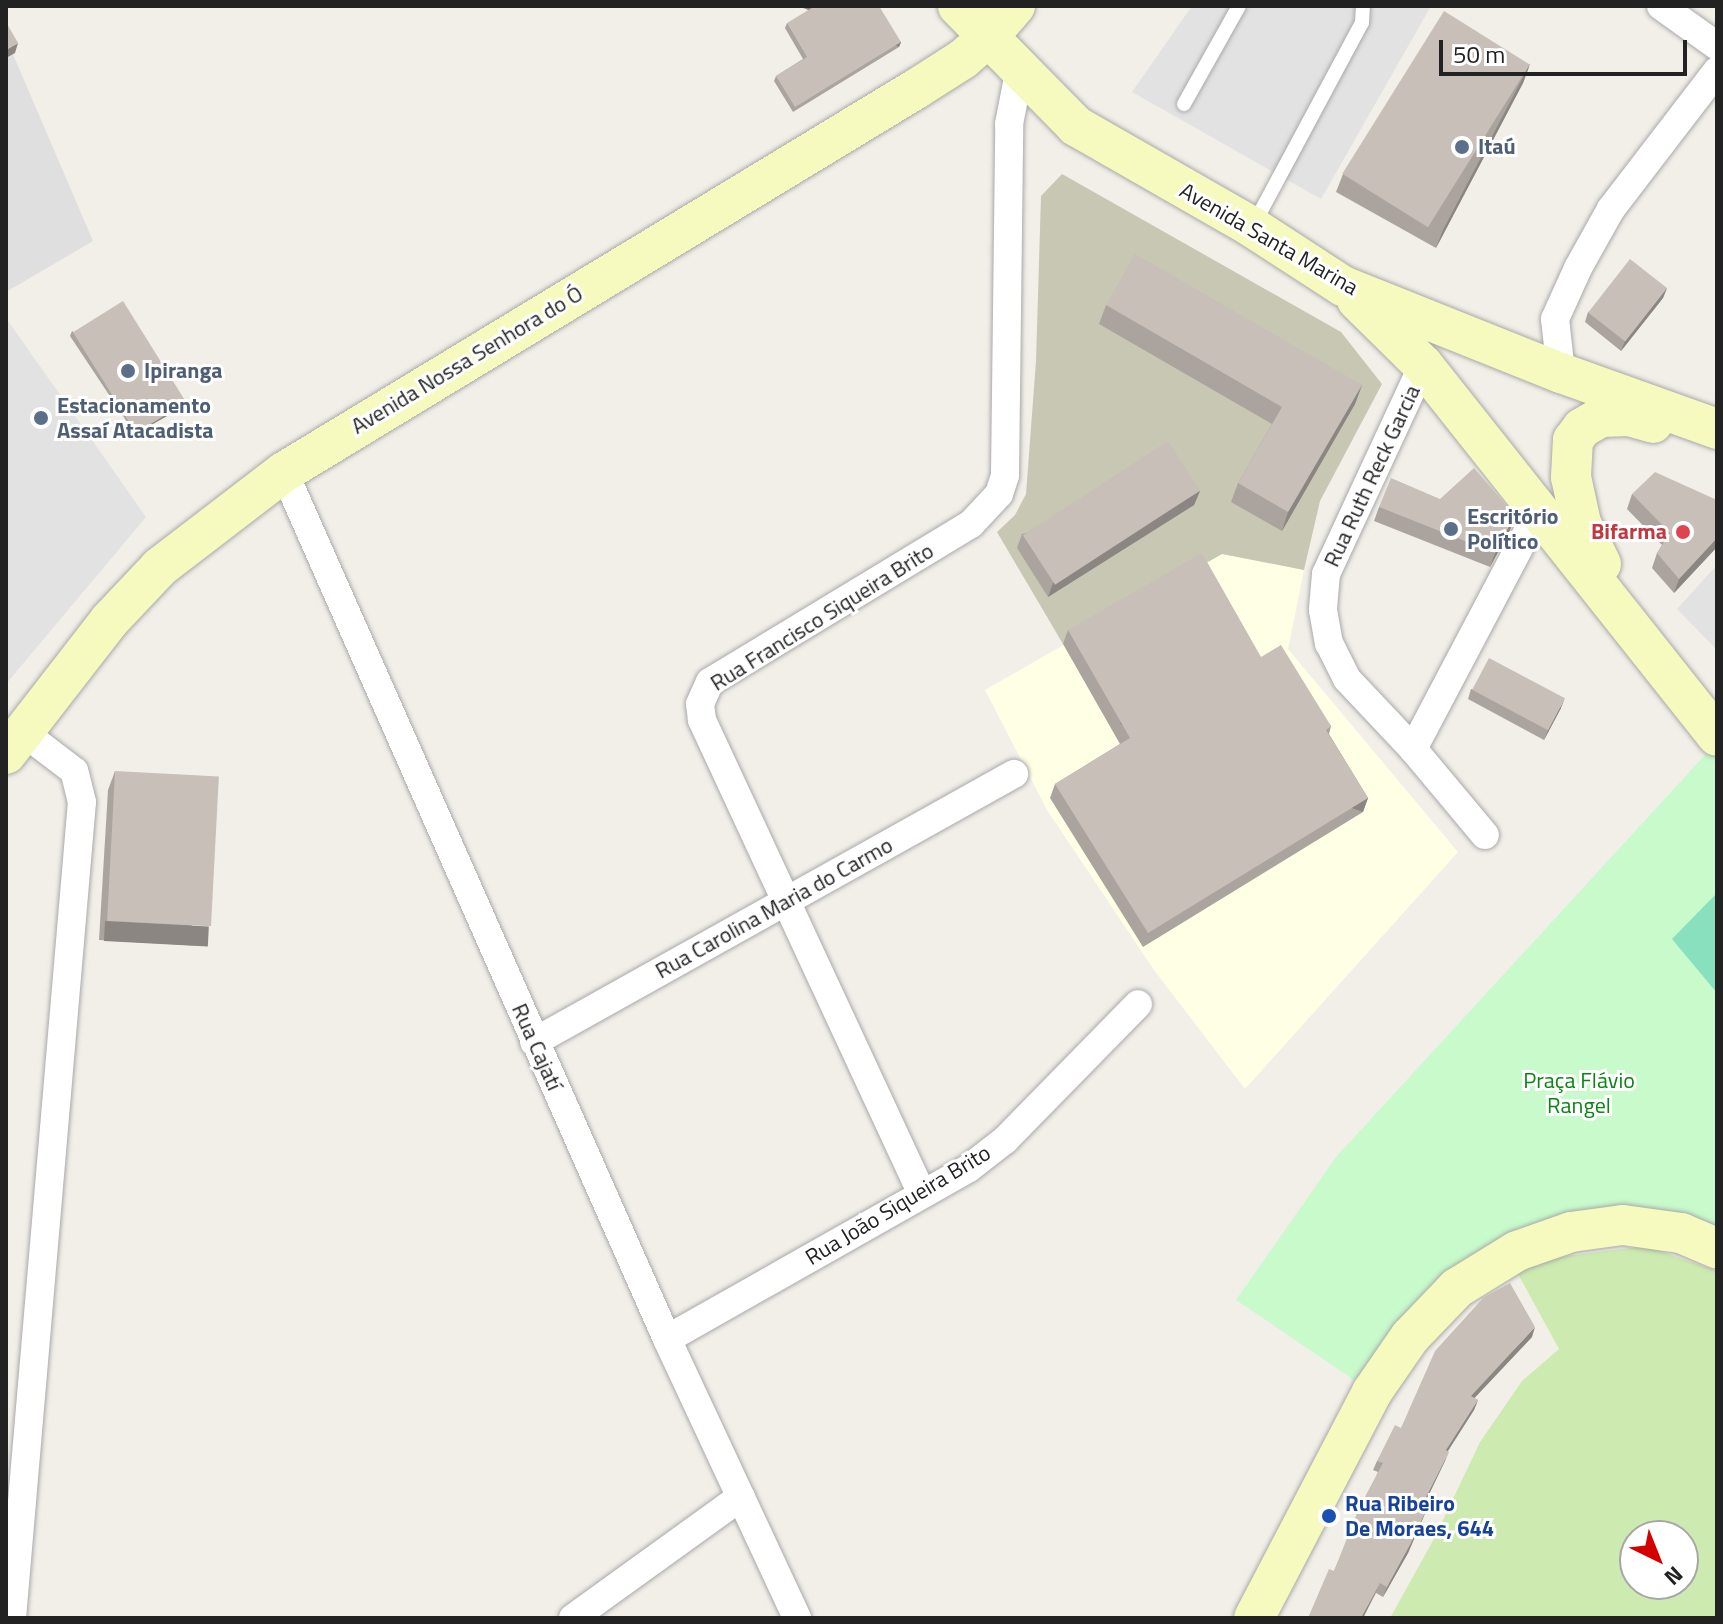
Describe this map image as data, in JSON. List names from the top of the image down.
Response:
{
  "streets": {
    "main road": ["Avenida Santa Marina", "Avenida Nossa Senhora do Ó"],
    "street": [
      "Rua Ruth Reck Garcia",
      "Rua Francisco Siqueira Brito",
      "Rua Carolina Maria do Carmo",
      "Rua Cajatí",
      "Rua João Siqueira Brito"
    ]
  },
  "crossings": [
    ["Avenida Santa Marina", "Avenida Nossa Senhora do Ó"],
    ["Avenida Santa Marina", "Rua Francisco Siqueira Brito"],
    ["Avenida Nossa Senhora do Ó", "Rua Cajatí"],
    ["Rua Francisco Siqueira Brito", "Rua Carolina Maria do Carmo"],
    ["Rua Francisco Siqueira Brito", "Rua João Siqueira Brito"],
    ["Rua Carolina Maria do Carmo", "Rua Cajatí"],
    ["Rua Cajatí", "Rua João Siqueira Brito"]
  ],
  "parks": ["Praça Flávio Rangel"],
  "places": [
    "Itaú",
    "Ipiranga",
    "Estacionamento Assaí Atacadista",
    "Escritório Político",
    "Bifarma",
    "Rua Ribeiro De Moraes, 644"
  ],
  "scale_bar": "50 m",
  "north": "bottom right"
}
